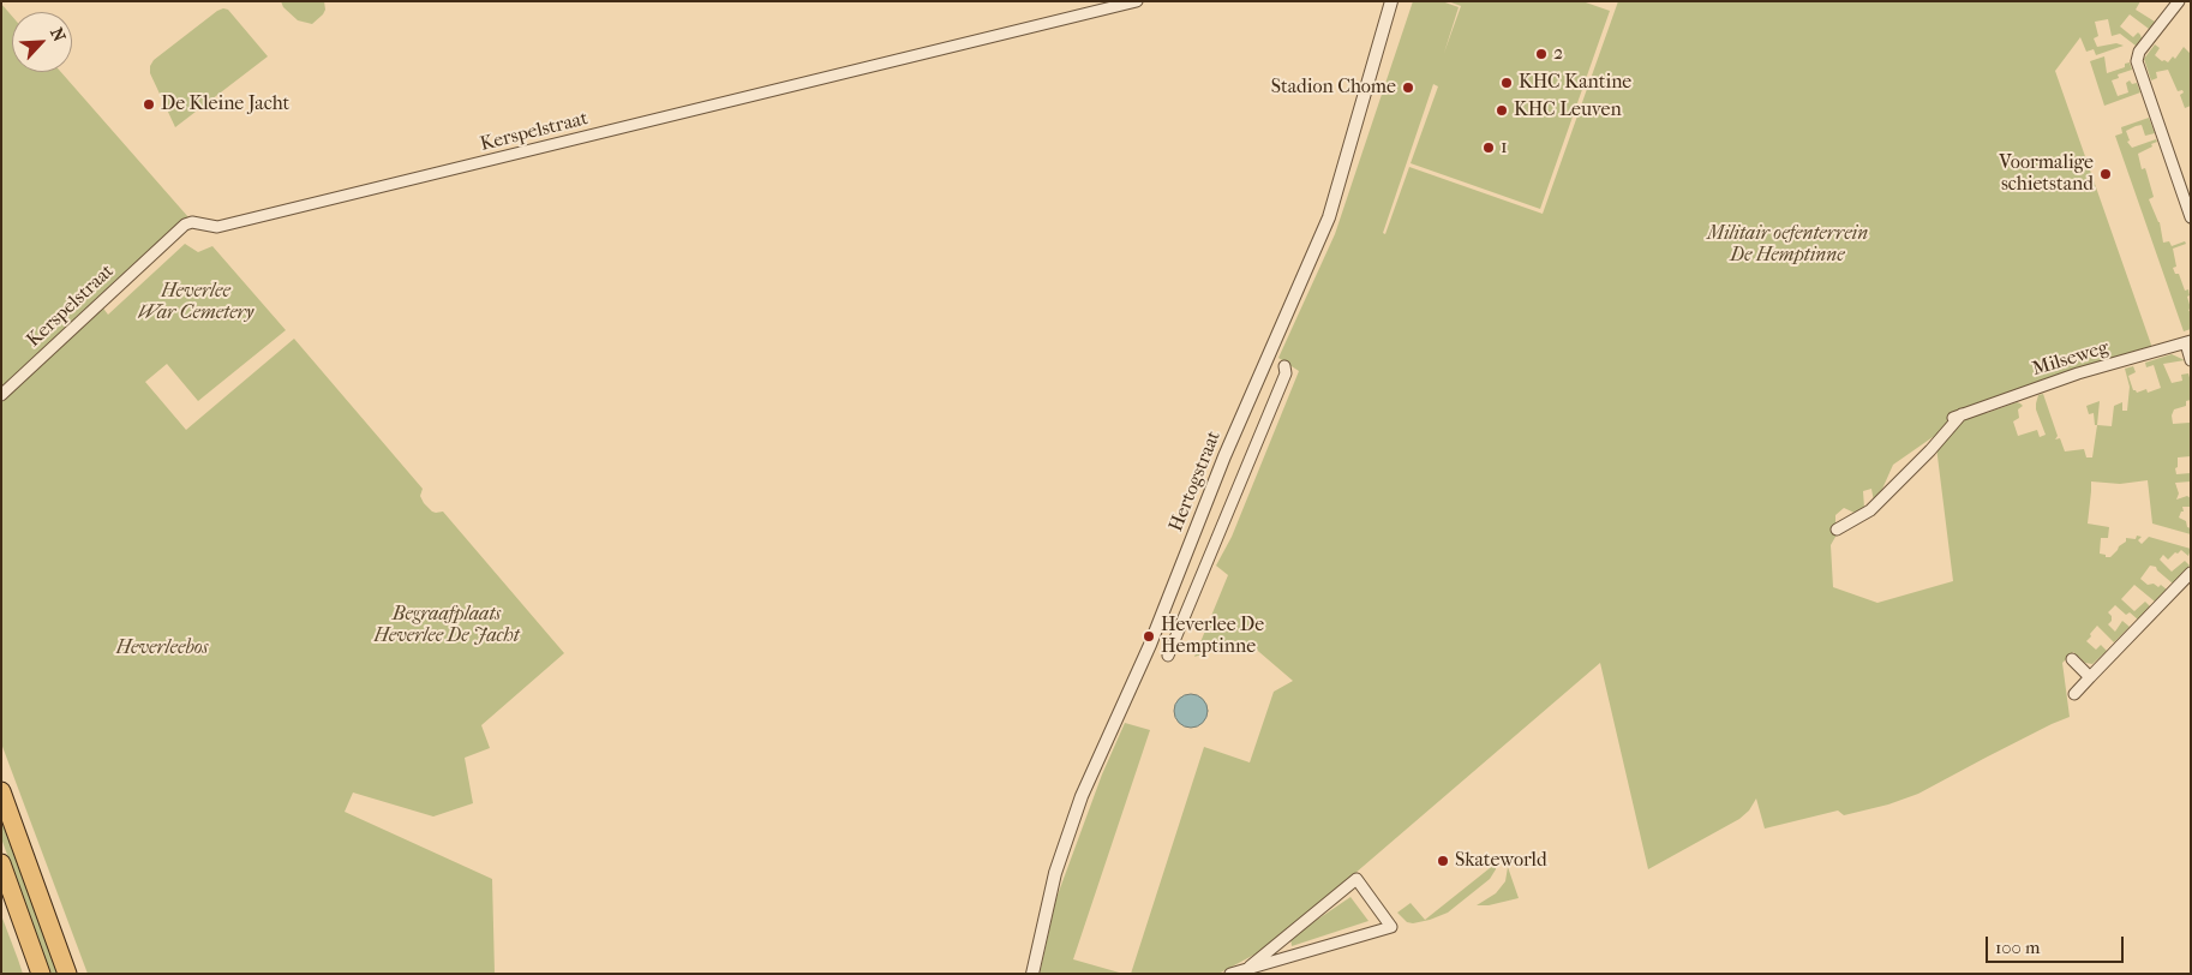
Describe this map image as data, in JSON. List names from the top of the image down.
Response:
{
  "streets": {
    "street": ["Kerspelstraat", "Milseweg", "Hertogstraat"]
  },
  "parks": [
    "Militair oefenterrein De Hemptinne",
    "Heverlee War Cemetery",
    "Begraafplaats Heverlee De Jacht",
    "Heverleebos"
  ],
  "places": [
    "2",
    "KHC Kantine",
    "Stadion Chome",
    "De Kleine Jacht",
    "KHC Leuven",
    "1",
    "Voormalige schietstand",
    "Heverlee De Hemptinne",
    "Skateworld"
  ],
  "scale_bar": "100 m",
  "north": "top right"
}
